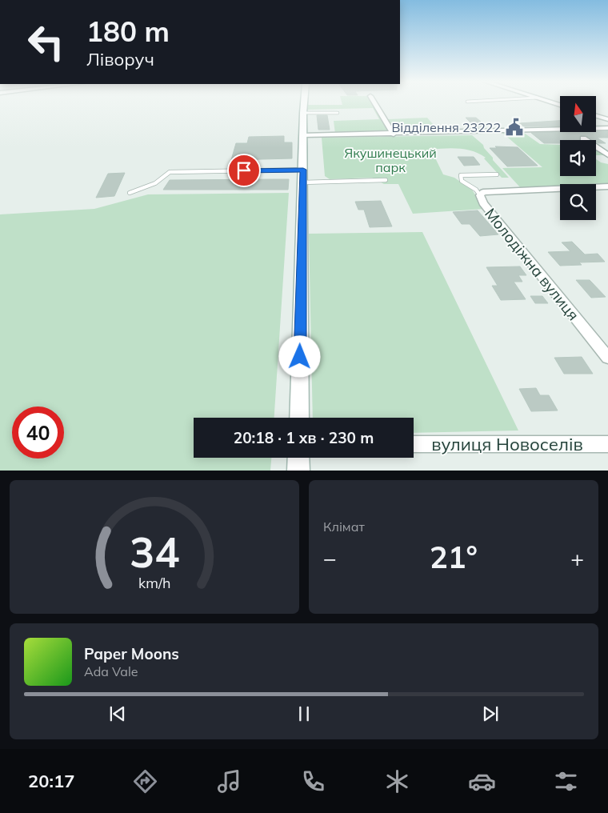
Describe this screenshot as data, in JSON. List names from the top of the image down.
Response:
{
  "streets": {
    "street": ["Молодіжна вулиця", "вулиця Новоселів"]
  },
  "parks": ["Якушинецький парк"],
  "places": {
    "public building": ["Відділення 23222"]
  },
  "north": "top",
  "page": {
    "turn": ["180 m", "Ліворуч"],
    "limit": "40",
    "trip": "20:18 · 1 хв · 230 m",
    "tile": "Клімат",
    "heat": ["−", "21°", "+"],
    "song": ["Paper Moons", "Ada Vale"],
    "tabs": "20:17",
    "gauge": ["34", "km/h"]
  }
}
